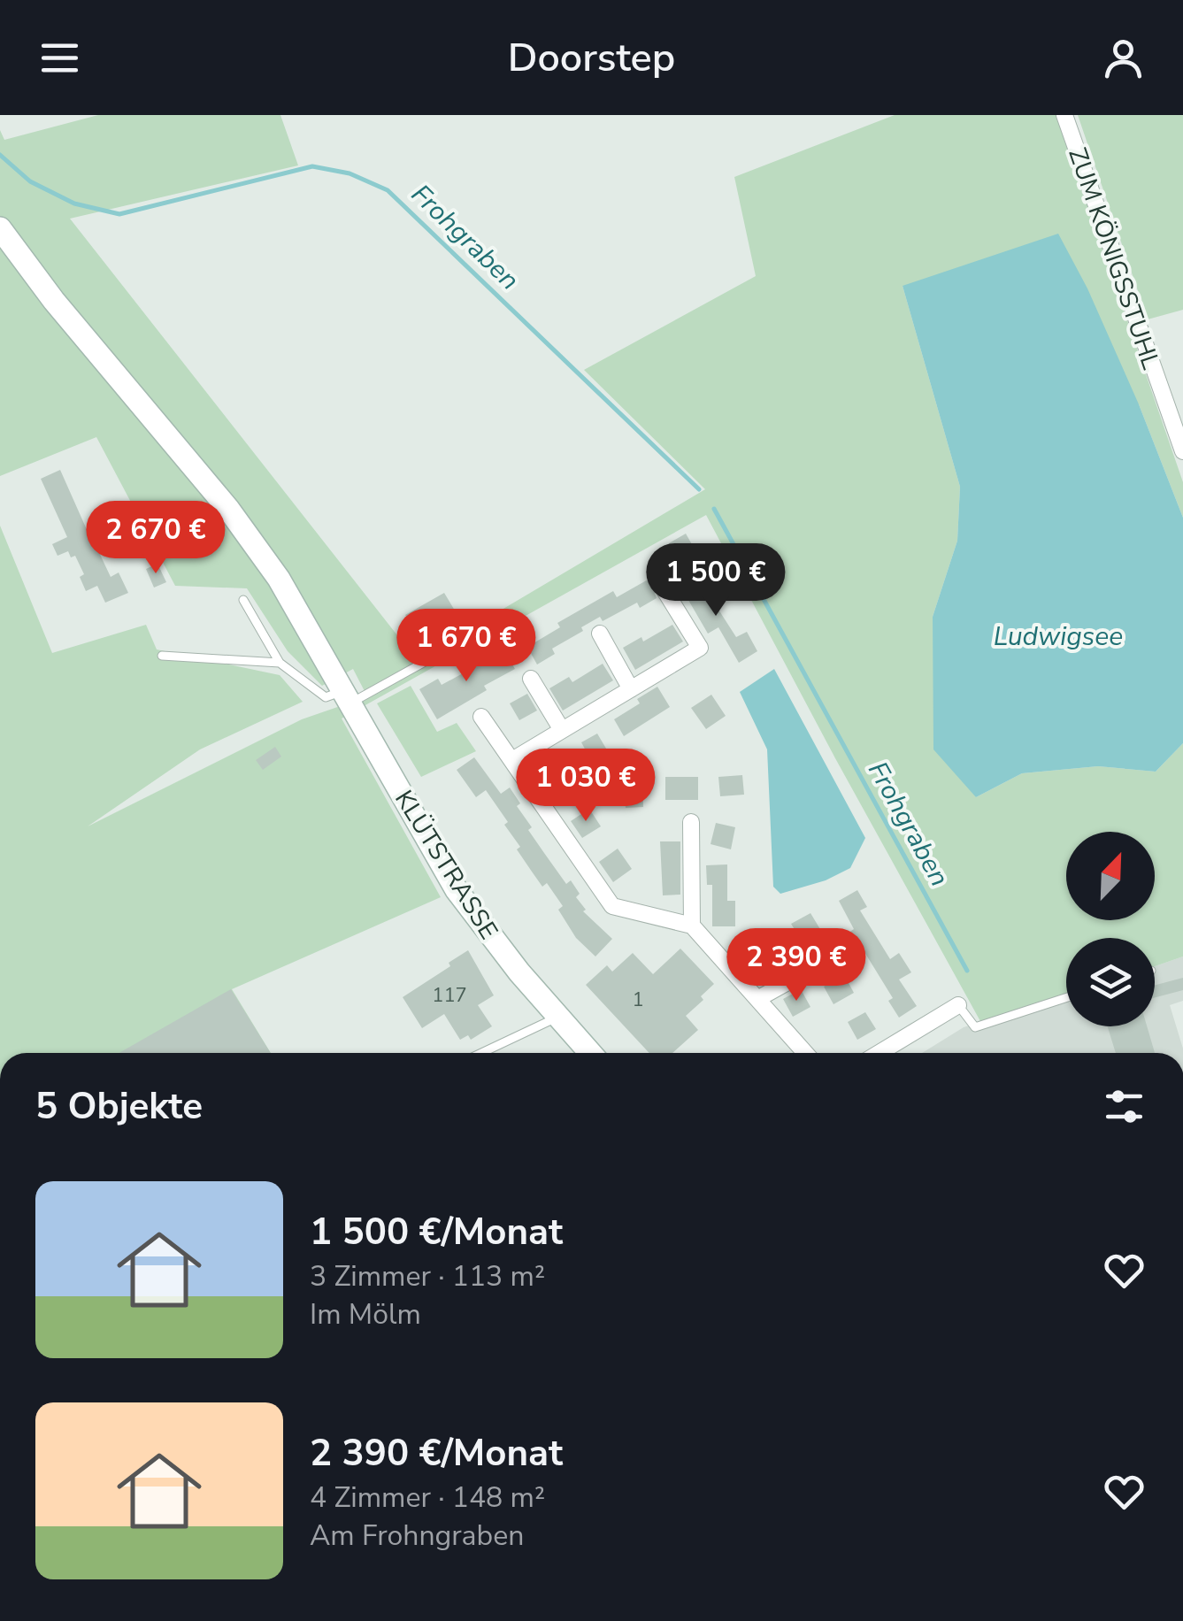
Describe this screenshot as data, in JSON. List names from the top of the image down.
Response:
{
  "streets": {
    "main road": ["KLÜTSTRASSE"],
    "street": ["ZUM KÖNIGSSTUHL"]
  },
  "water": ["Frohgraben", "Ludwigsee"],
  "house_numbers": ["117", "1"],
  "north": "top right",
  "page": {
    "header": "Doorstep",
    "price": [
      "2 670 €",
      "1 500 €",
      "1 670 €",
      "1 030 €",
      "2 390 €"
    ],
    "heading": "5 Objekte",
    "list": [
      {
        "name": "1 500 €/Monat",
        "note": "3 Zimmer · 113 m² · Im Mölm"
      },
      {
        "name": "2 390 €/Monat",
        "note": "4 Zimmer · 148 m² · Am Frohngraben"
      }
    ]
  }
}
